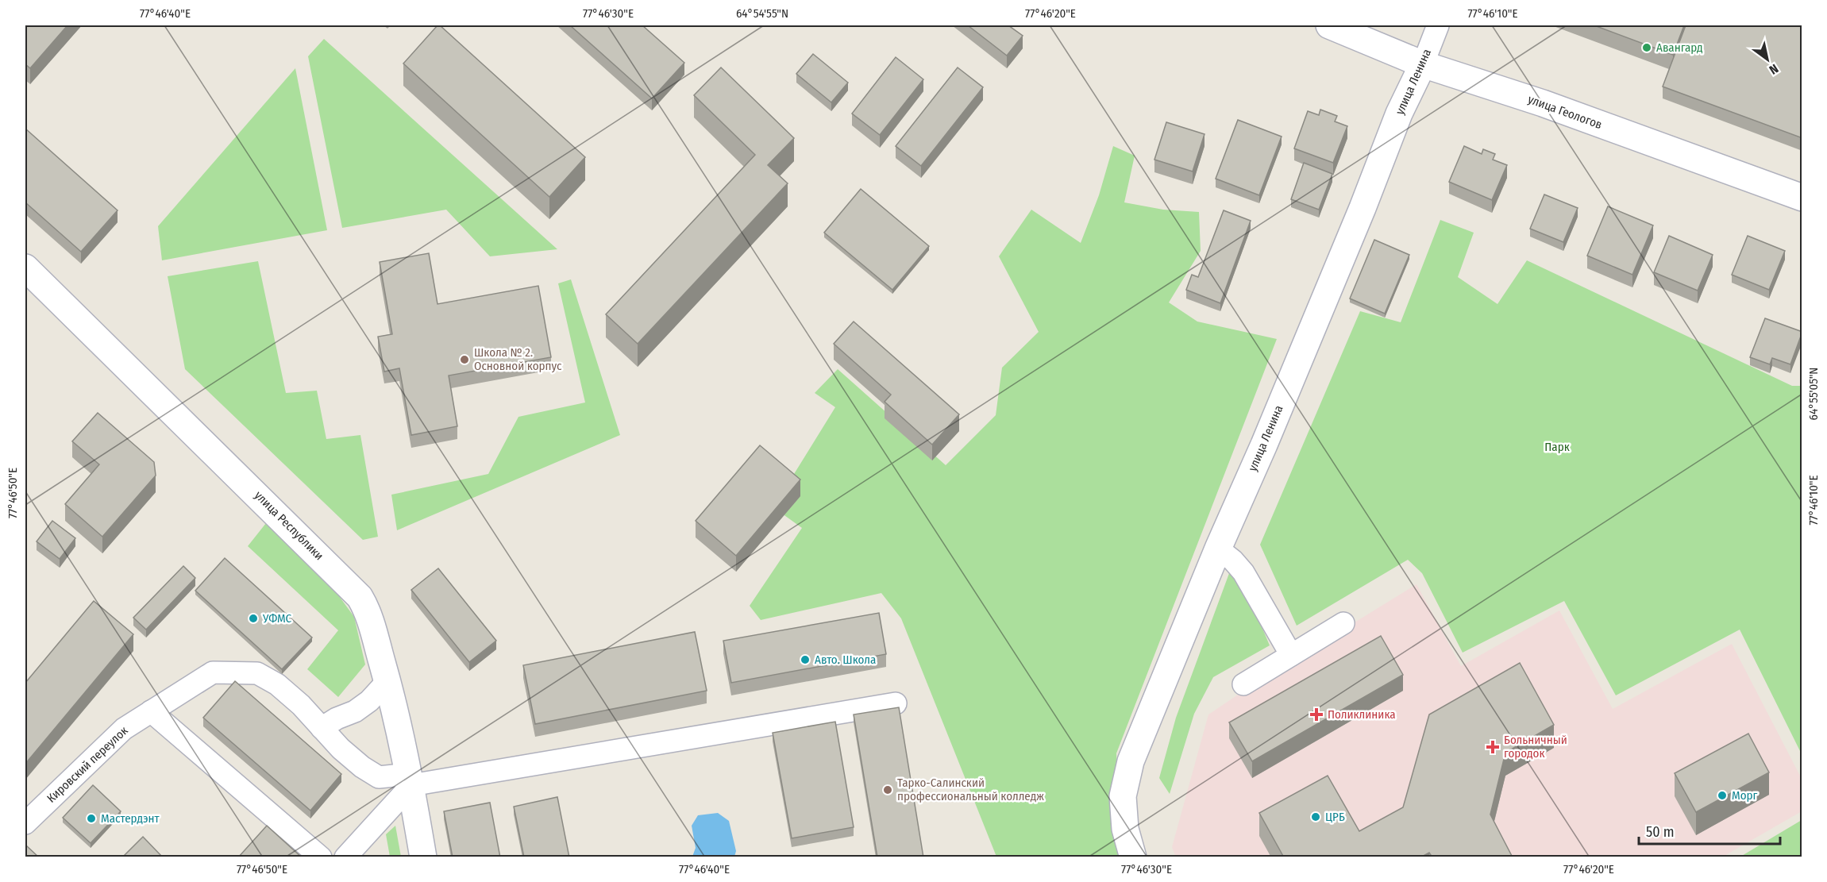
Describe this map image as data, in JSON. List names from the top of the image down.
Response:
{
  "streets": {
    "street": [
      "улица Ленина",
      "улица Геологов",
      "улица Республики",
      "Кировский переулок"
    ]
  },
  "crossings": [
    ["улица Ленина", "улица Геологов"],
    ["улица Республики", "Кировский переулок"]
  ],
  "parks": ["Парк"],
  "places": {
    "other": [
      "Авангард",
      "Школа № 2. Основной корпус",
      "УФМС",
      "Авто. Школа",
      "Тарко-Салинский профессиональный колледж",
      "Морг",
      "ЦРБ",
      "Мастердэнт"
    ],
    "health": ["Поликлиника", "Больничный городок"]
  },
  "scale_bar": "50 m",
  "north": "bottom right",
  "coordinates": [
    "77°46'40\"E",
    "77°46'30\"E",
    "64°54'55\"N",
    "77°46'20\"E",
    "77°46'10\"E",
    "64°55'05\"N",
    "77°46'50\"E"
  ]
}
